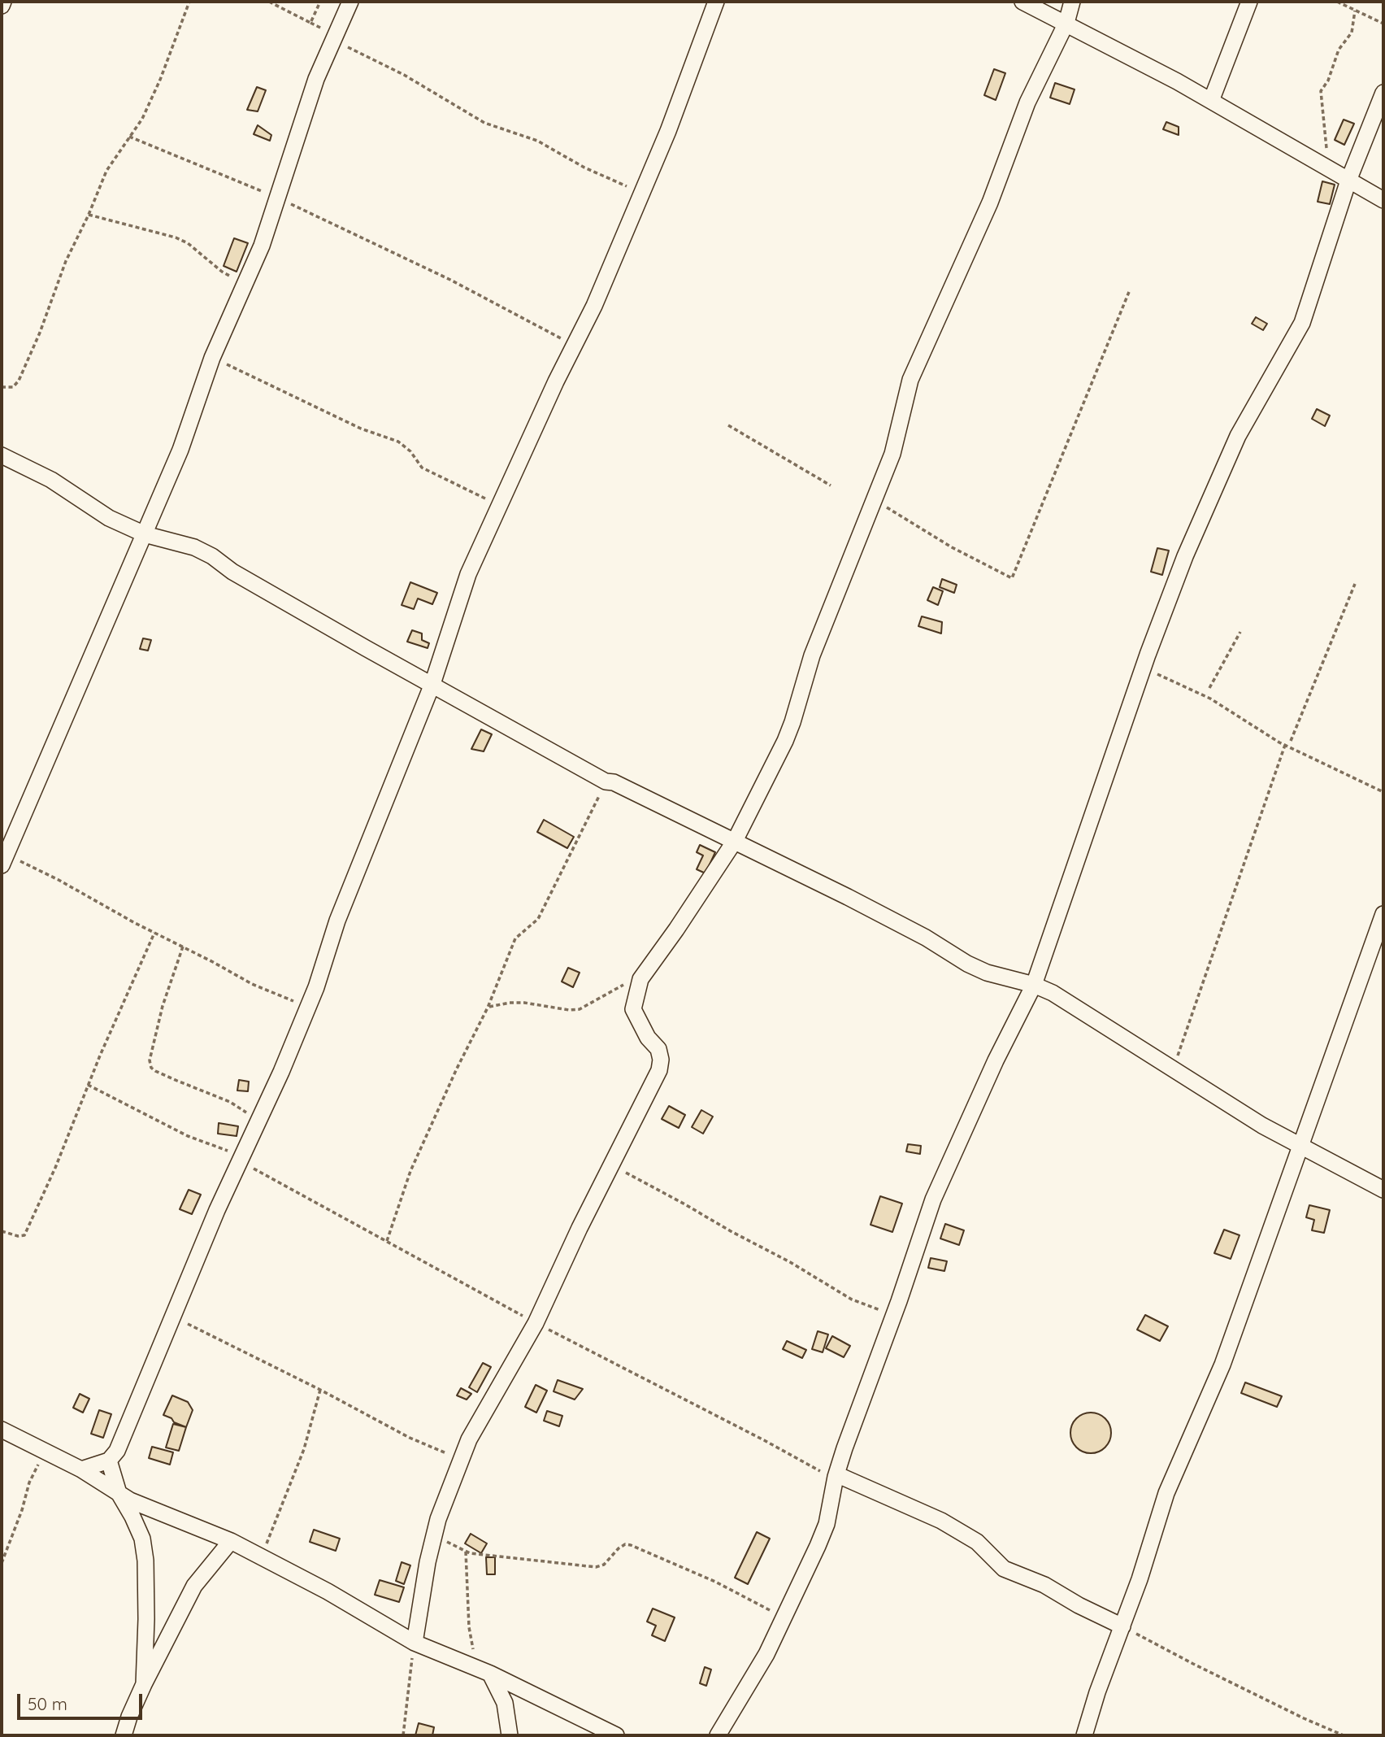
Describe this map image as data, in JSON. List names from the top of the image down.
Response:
{
  "scale_bar": "50 m"
}
